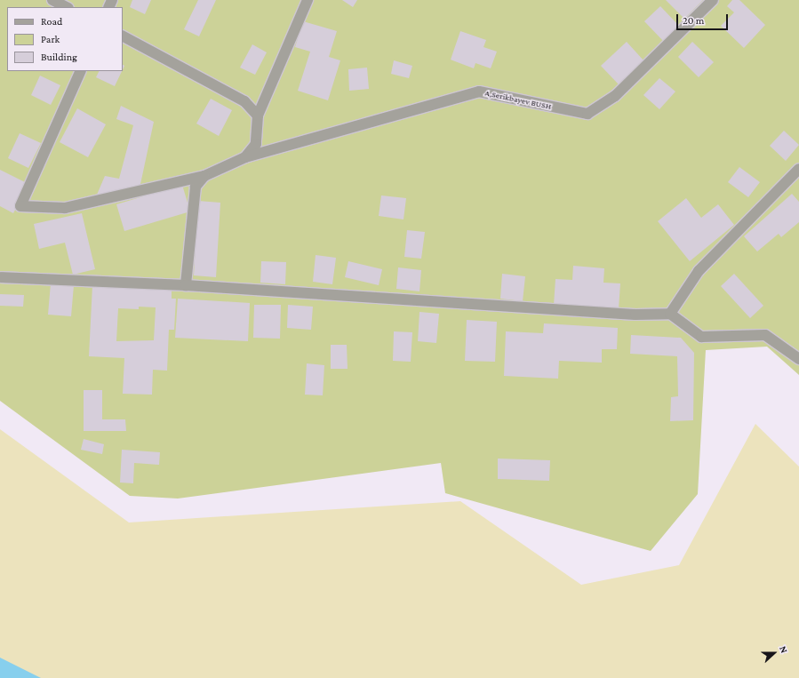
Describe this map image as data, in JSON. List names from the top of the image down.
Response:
{
  "streets": {
    "street": ["A,Serikbayev BUSH"]
  },
  "legend": ["Road", "Park", "Building"],
  "scale_bar": "20 m",
  "north": "right"
}
